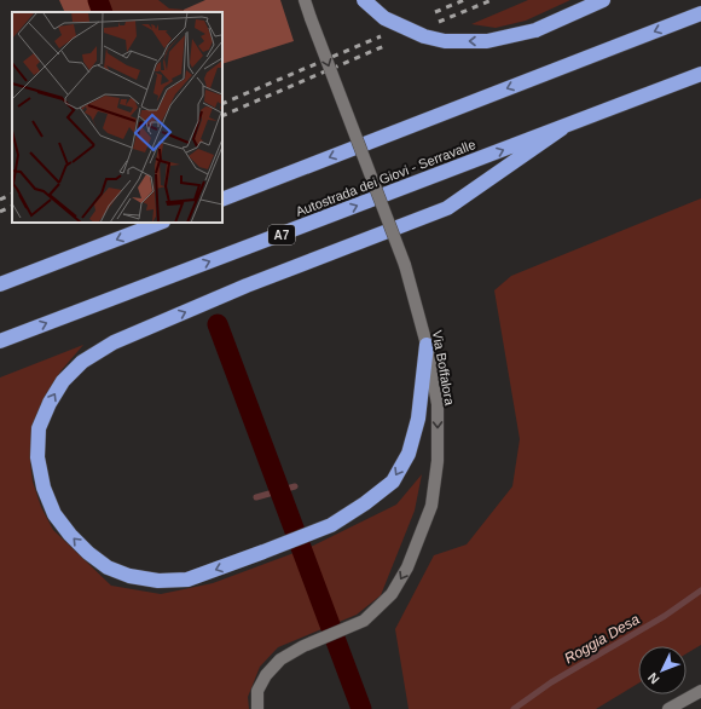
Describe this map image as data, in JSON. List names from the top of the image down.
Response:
{
  "streets": {
    "highway": ["Autostrada dei Giovi - Serravalle", "A7"],
    "street": ["Via Boffalora"]
  },
  "one_way": ["Via Boffalora"],
  "water": ["Roggia Desa"],
  "north": "bottom left"
}
